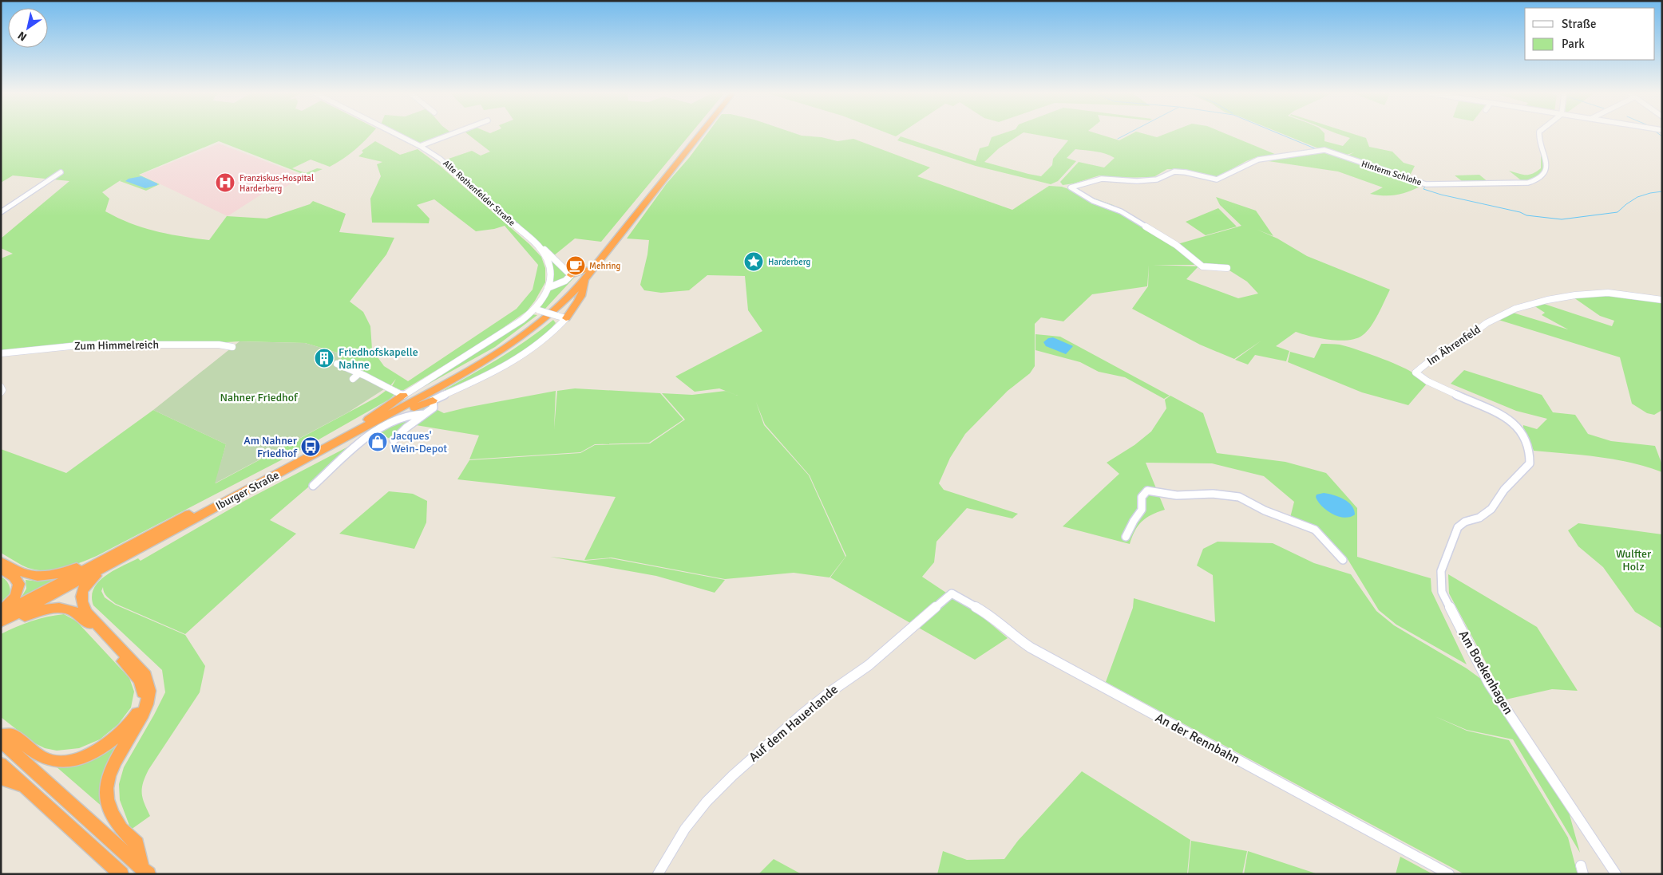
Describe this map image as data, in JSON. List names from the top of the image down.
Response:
{
  "streets": {
    "highway": ["Iburger Straße"],
    "street": [
      "Hinterm Schlohe",
      "Alte Rothenfelder Straße",
      "Zum Himmelreich",
      "Im Ährenfeld",
      "Am Boekenhagen",
      "Auf dem Hauerlande",
      "An der Rennbahn"
    ]
  },
  "crossings": [
    ["Im Ährenfeld", "Am Boekenhagen"],
    ["Auf dem Hauerlande", "An der Rennbahn"]
  ],
  "parks": ["Nahner Friedhof", "Wulfter Holz"],
  "places": {
    "hospital": ["Franziskus-Hospital Harderberg"],
    "place": ["Harderberg"],
    "cafe": ["Mehring"],
    "building": ["Friedhofskapelle Nahne"],
    "shop": ["Jacques' Wein-Depot"],
    "bus stop": ["Am Nahner Friedhof"]
  },
  "legend": ["Straße", "Park"],
  "north": "bottom left"
}
